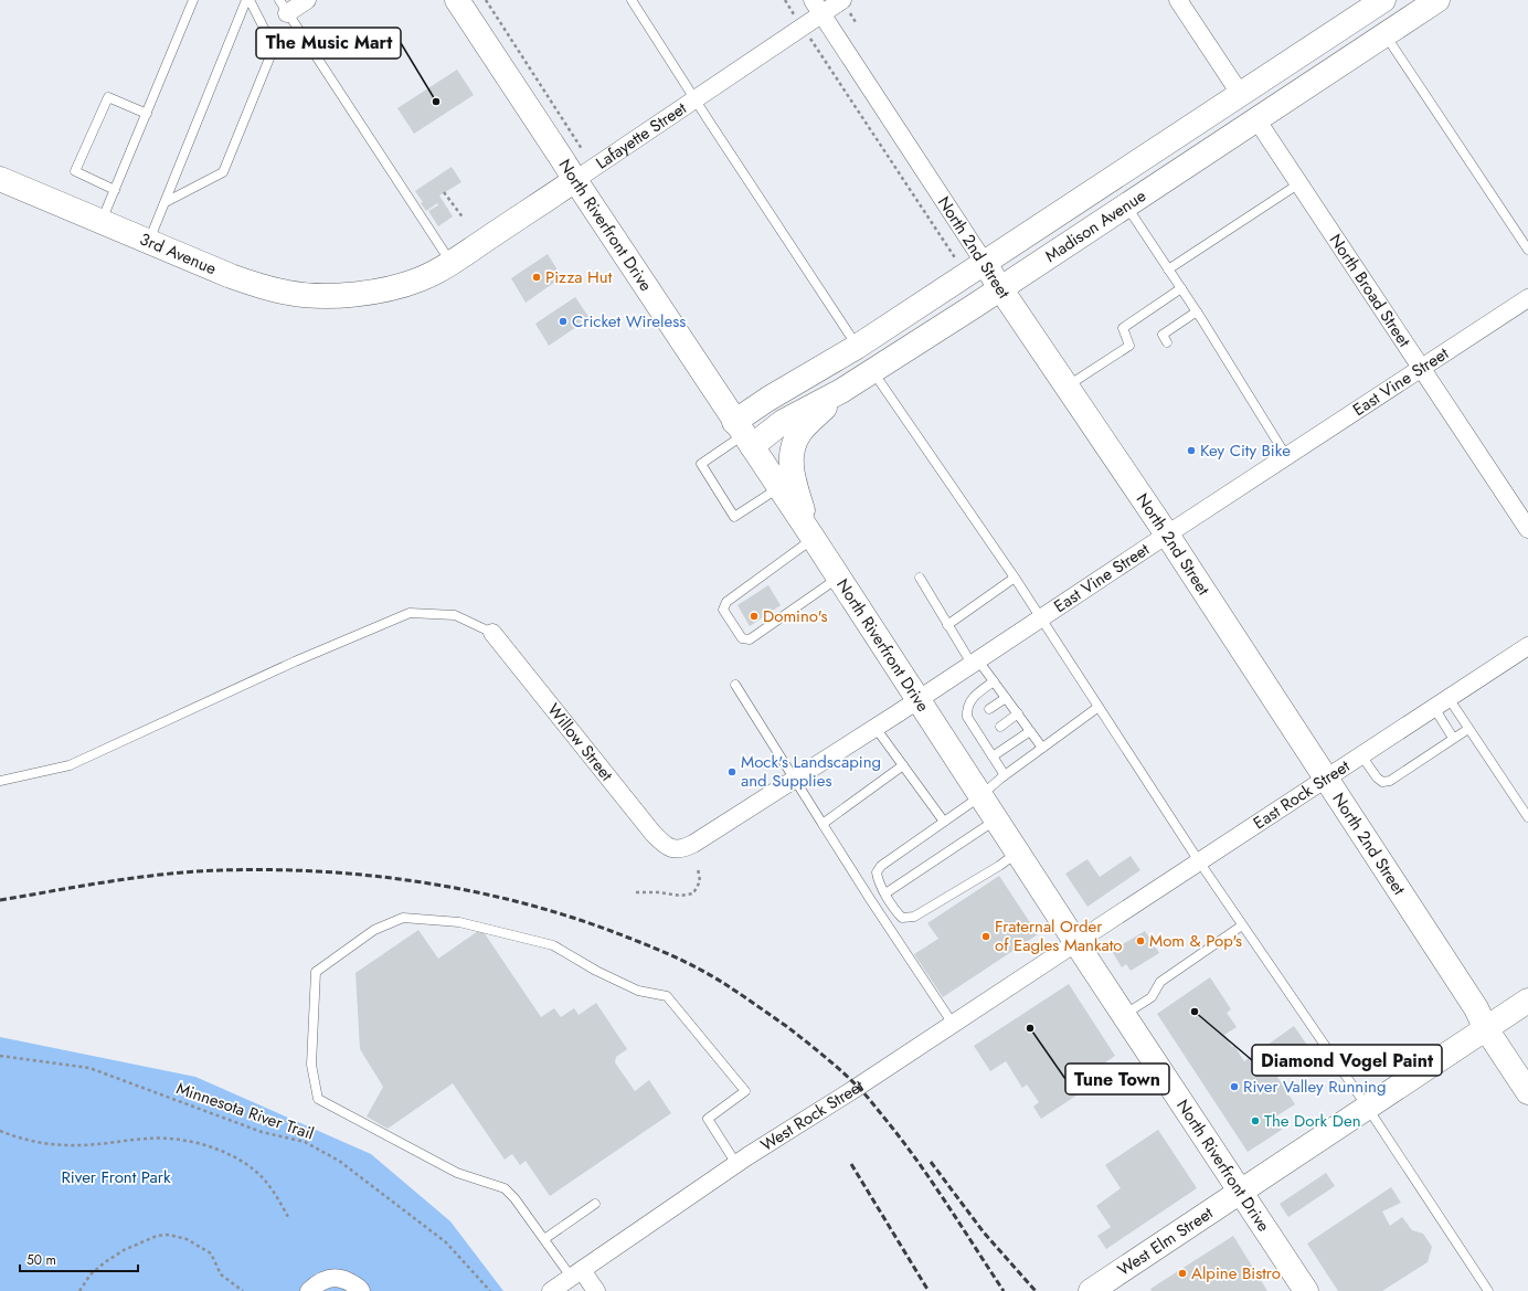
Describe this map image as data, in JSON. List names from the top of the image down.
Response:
{
  "streets": {
    "main road": [
      "Lafayette Street",
      "North Riverfront Drive",
      "Madison Avenue",
      "North 2nd Street",
      "3rd Avenue",
      "West Elm Street"
    ],
    "street": [
      "North Broad Street",
      "East Vine Street",
      "Willow Street",
      "East Rock Street",
      "West Rock Street"
    ],
    "path": ["Minnesota River Trail"]
  },
  "crossings": [
    ["Lafayette Street", "North Riverfront Drive"],
    ["Lafayette Street", "North 2nd Street"],
    ["Lafayette Street", "3rd Avenue"],
    ["North Riverfront Drive", "Madison Avenue"],
    ["North Riverfront Drive", "East Vine Street"],
    ["North Riverfront Drive", "East Rock Street"],
    ["North Riverfront Drive", "West Rock Street"],
    ["North Riverfront Drive", "West Elm Street"],
    ["Madison Avenue", "North 2nd Street"],
    ["Madison Avenue", "North Broad Street"],
    ["North 2nd Street", "East Vine Street"],
    ["North 2nd Street", "East Rock Street"],
    ["North 2nd Street", "West Elm Street"],
    ["North Broad Street", "East Vine Street"],
    ["East Vine Street", "Willow Street"],
    ["East Rock Street", "West Rock Street"]
  ],
  "parks": ["River Front Park"],
  "places": [
    "The Music Mart",
    "Pizza Hut",
    "Cricket Wireless",
    "Key City Bike",
    "Domino's",
    "Mock's Landscaping and Supplies",
    "Fraternal Order of Eagles Mankato",
    "Mom & Pop's",
    "Diamond Vogel Paint",
    "Tune Town",
    "River Valley Running",
    "The Dork Den",
    "Alpine Bistro"
  ],
  "scale_bar": "50 m"
}
